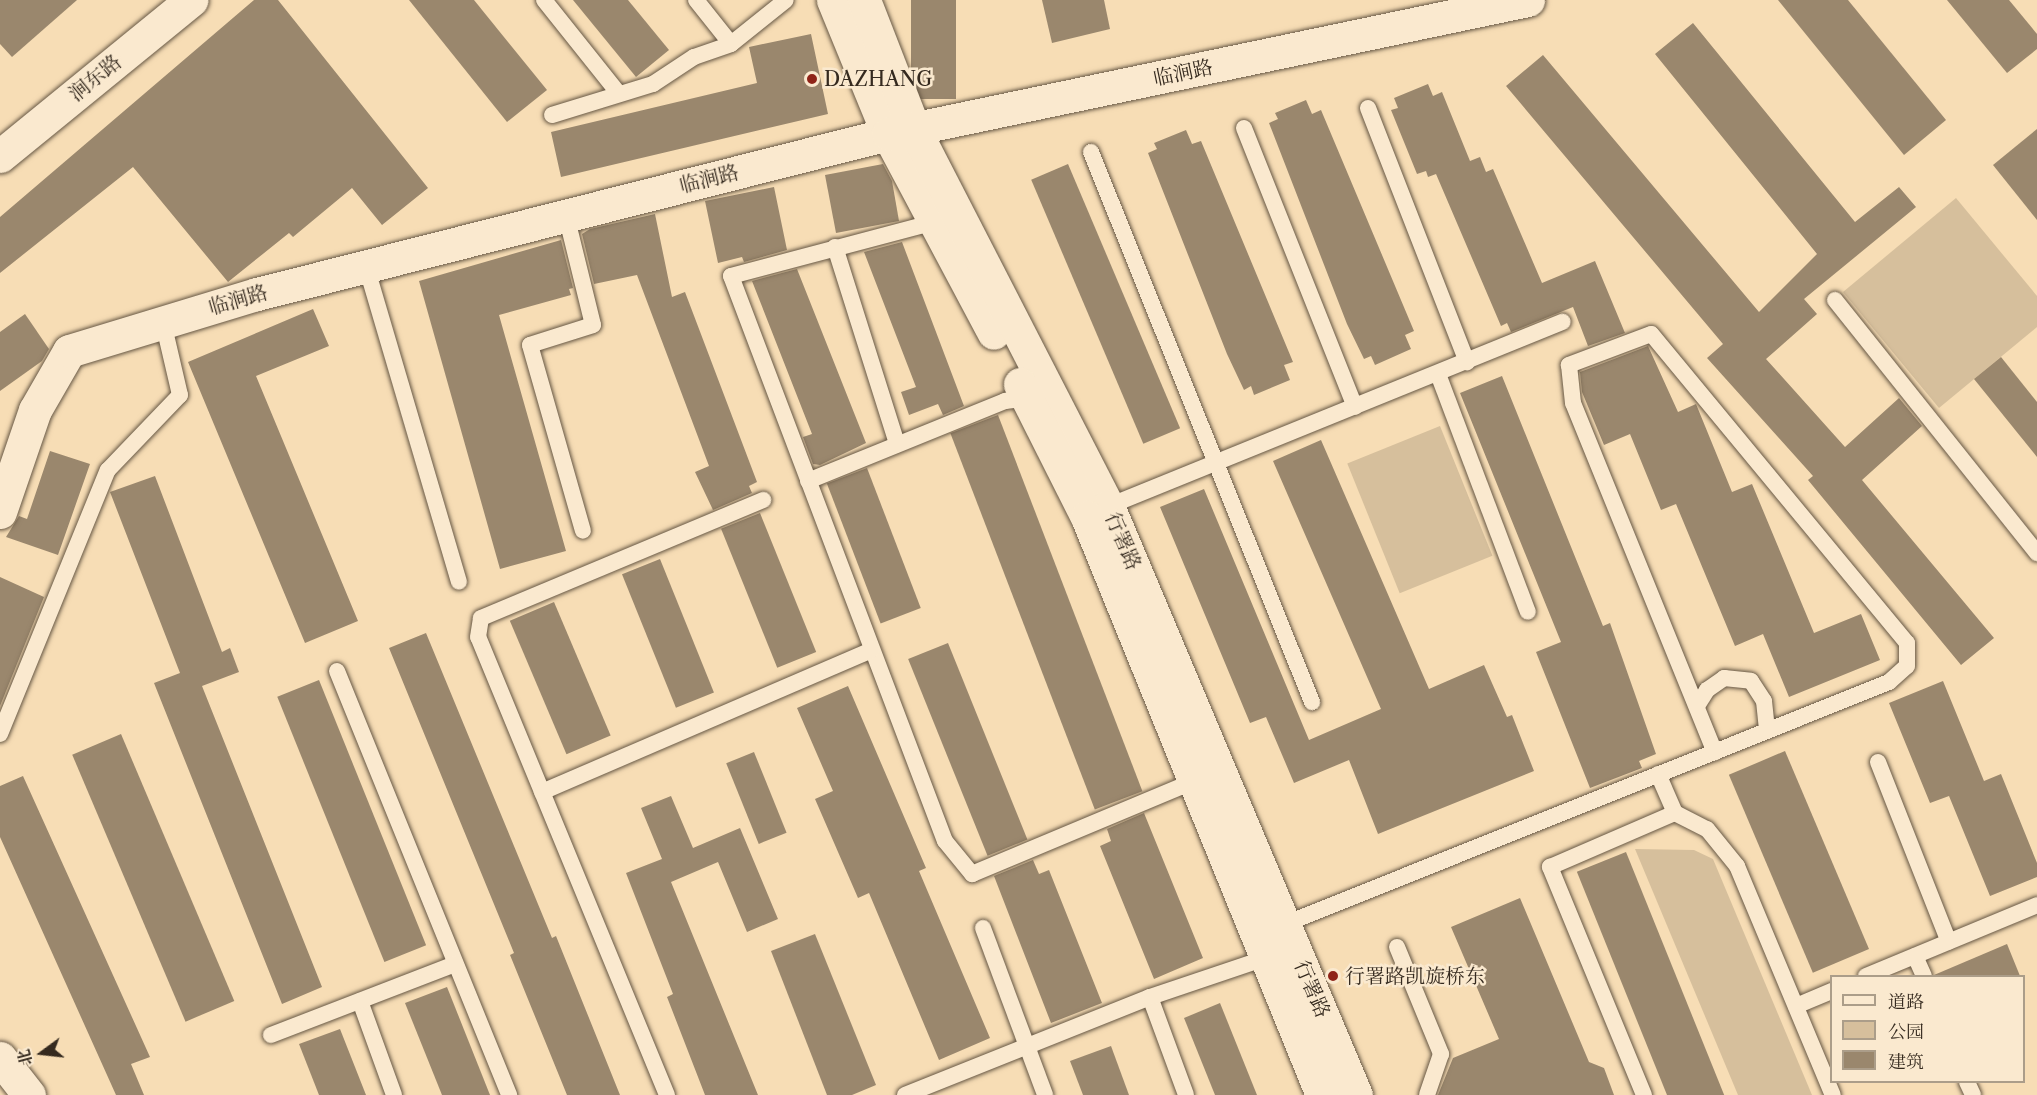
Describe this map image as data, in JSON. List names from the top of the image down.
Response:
{
  "streets": {
    "street": ["临涧路", "涧东路", "行署路"]
  },
  "crossings": [
    ["临涧路", "行署路"]
  ],
  "places": ["DAZHANG", "行署路凯旋桥东"],
  "legend": ["道路", "公园", "建筑"],
  "north": "left"
}
